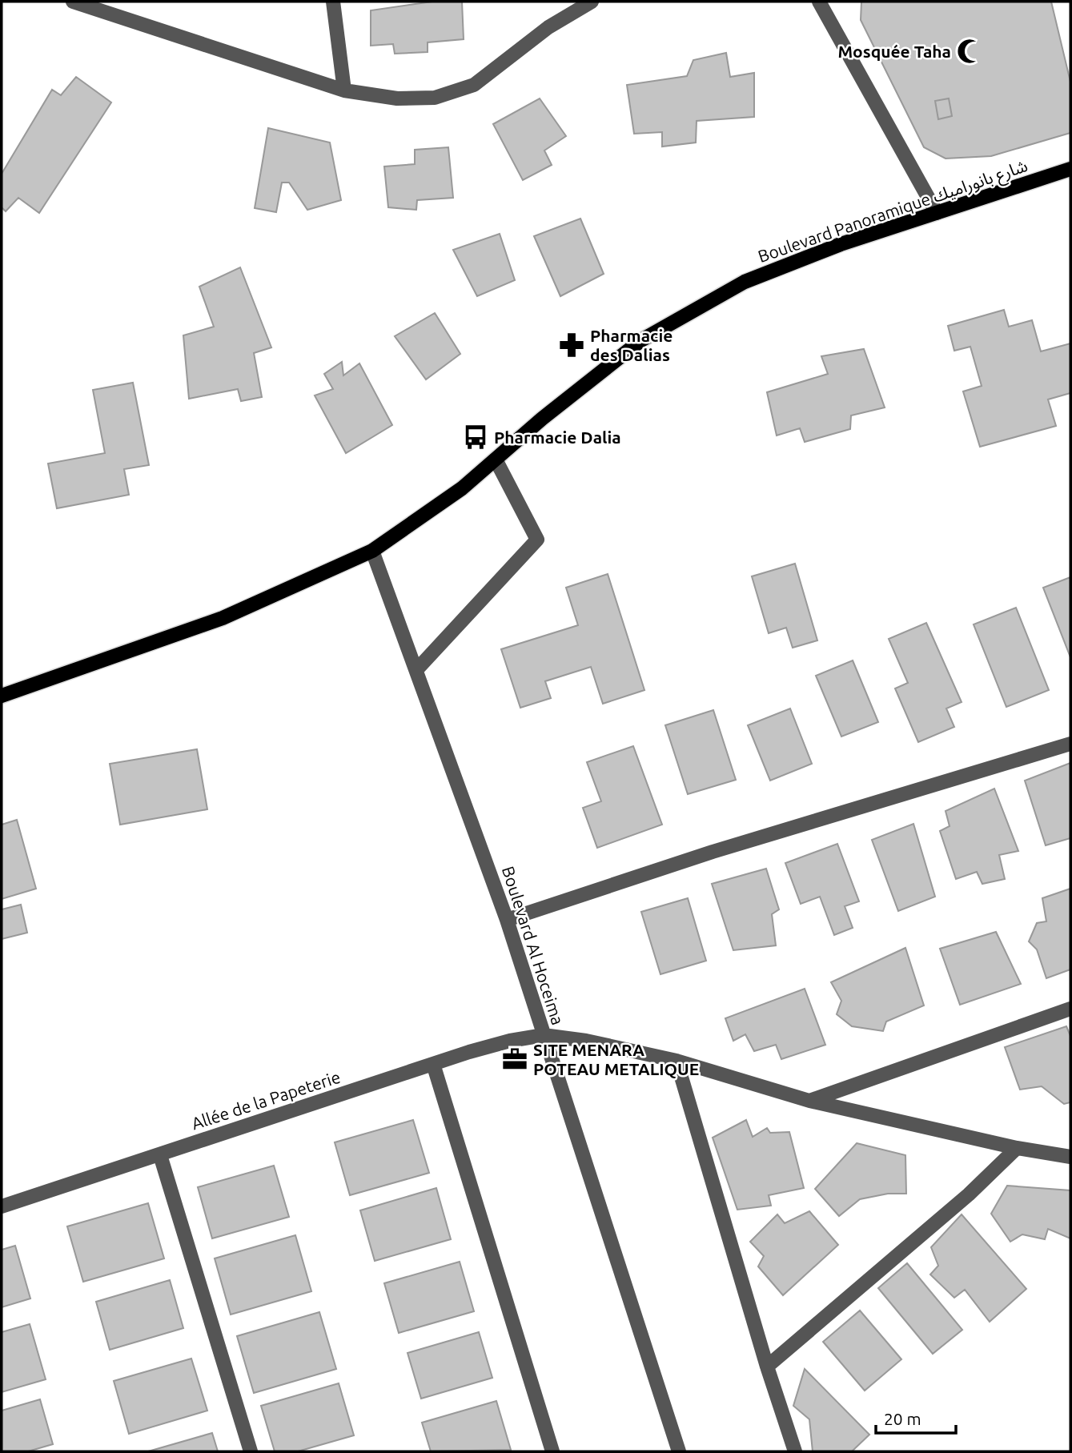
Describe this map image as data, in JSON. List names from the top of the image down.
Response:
{
  "streets": {
    "main road": ["Boulevard Panoramique شارع بانوراميك"],
    "street": ["Boulevard Al Hoceima", "Allée de la Papeterie"]
  },
  "crossings": [
    ["Boulevard Panoramique شارع بانوراميك", "Boulevard Al Hoceima"],
    ["Boulevard Al Hoceima", "Allée de la Papeterie"]
  ],
  "places": {
    "mosque": ["Mosquée Taha"],
    "pharmacy": ["Pharmacie des Dalias"],
    "bus stop": ["Pharmacie Dalia"],
    "office": ["SITE MENARA POTEAU METALIQUE"]
  },
  "scale_bar": "20 m"
}
